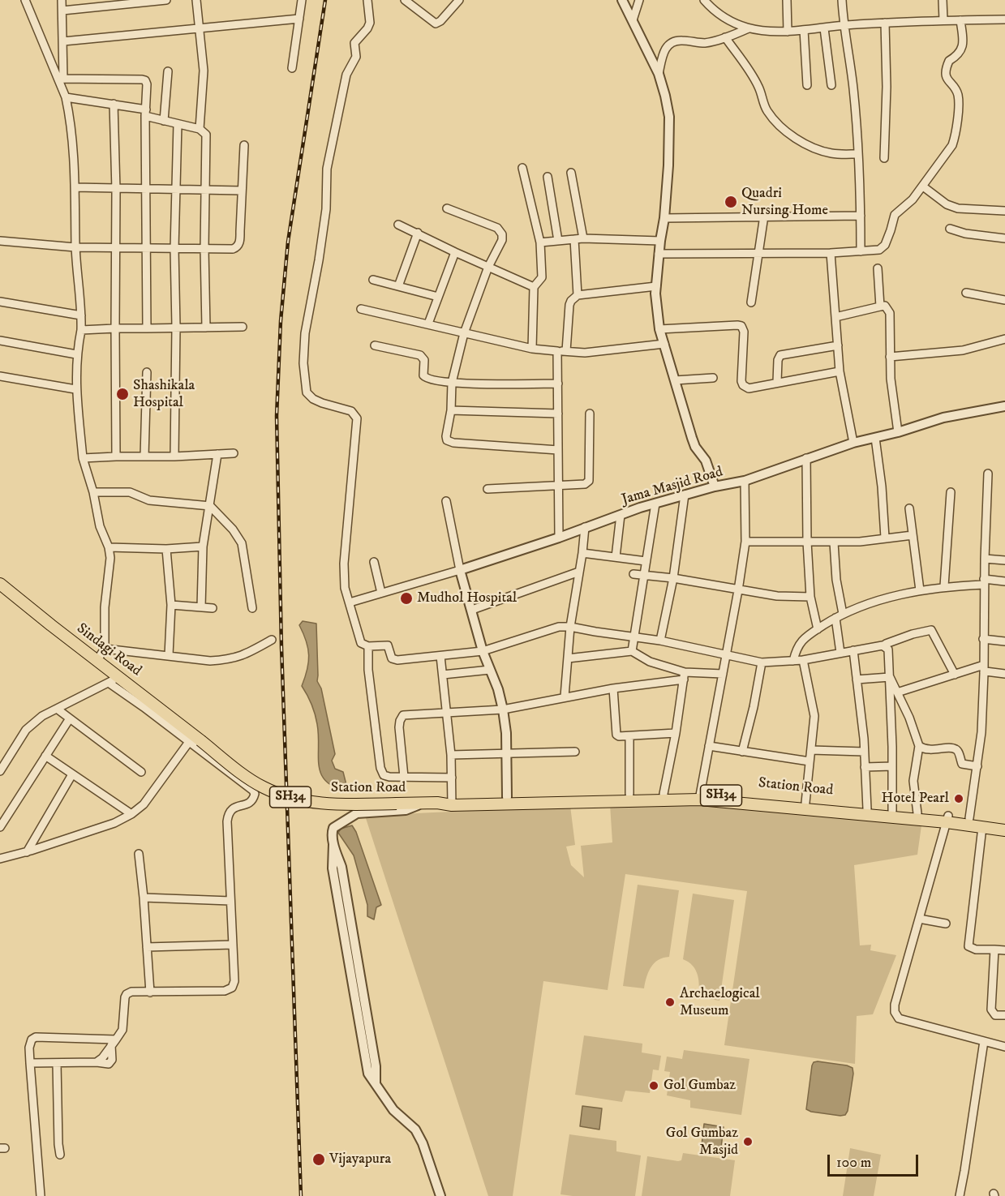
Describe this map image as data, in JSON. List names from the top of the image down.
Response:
{
  "streets": {
    "main road": ["Sindagi Road", "Station Road", "SH34"],
    "street": ["Jama Masjid Road"]
  },
  "crossings": [
    ["Sindagi Road", "Station Road"]
  ],
  "places": [
    "Quadri Nursing Home",
    "Shashikala Hospital",
    "Mudhol Hospital",
    "Hotel Pearl",
    "Archaelogical Museum",
    "Gol Gumbaz",
    "Gol Gumbaz Masjid",
    "Vijayapura"
  ],
  "scale_bar": "100 m"
}
